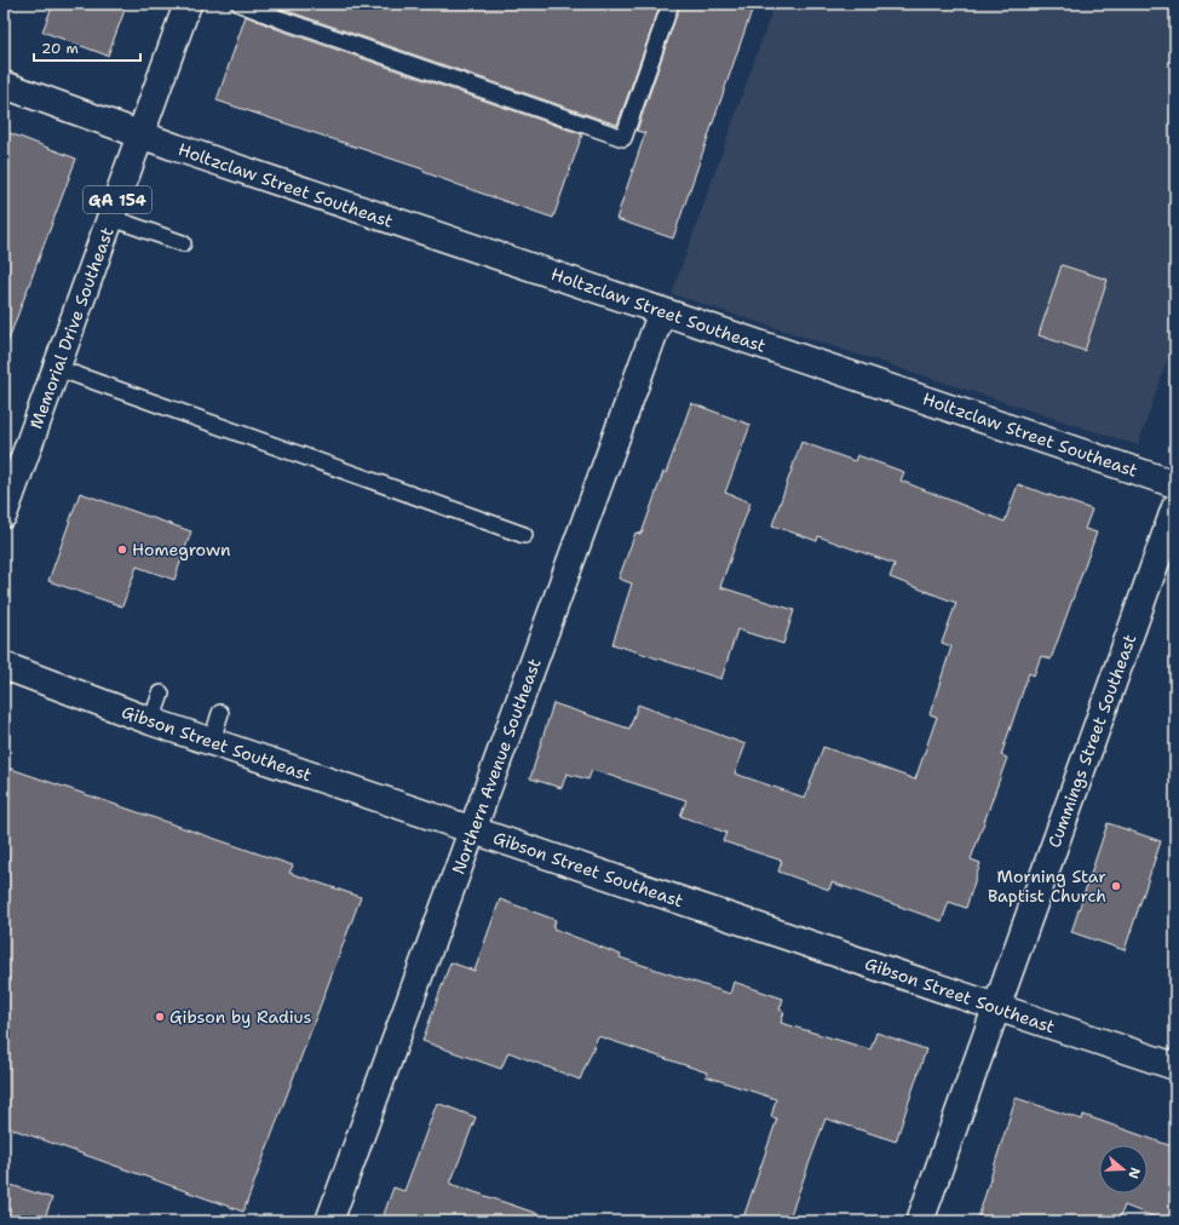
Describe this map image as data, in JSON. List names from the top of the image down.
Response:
{
  "streets": {
    "street": [
      "Holtzclaw Street Southeast",
      "GA 154",
      "Memorial Drive Southeast",
      "Cummings Street Southeast",
      "Gibson Street Southeast",
      "Northern Avenue Southeast"
    ]
  },
  "crossings": [
    ["Holtzclaw Street Southeast", "Memorial Drive Southeast"],
    ["Holtzclaw Street Southeast", "Northern Avenue Southeast"],
    ["Cummings Street Southeast", "Gibson Street Southeast"],
    ["Gibson Street Southeast", "Northern Avenue Southeast"]
  ],
  "places": ["Homegrown", "Morning Star Baptist Church", "Gibson by Radius"],
  "scale_bar": "20 m",
  "north": "right"
}
